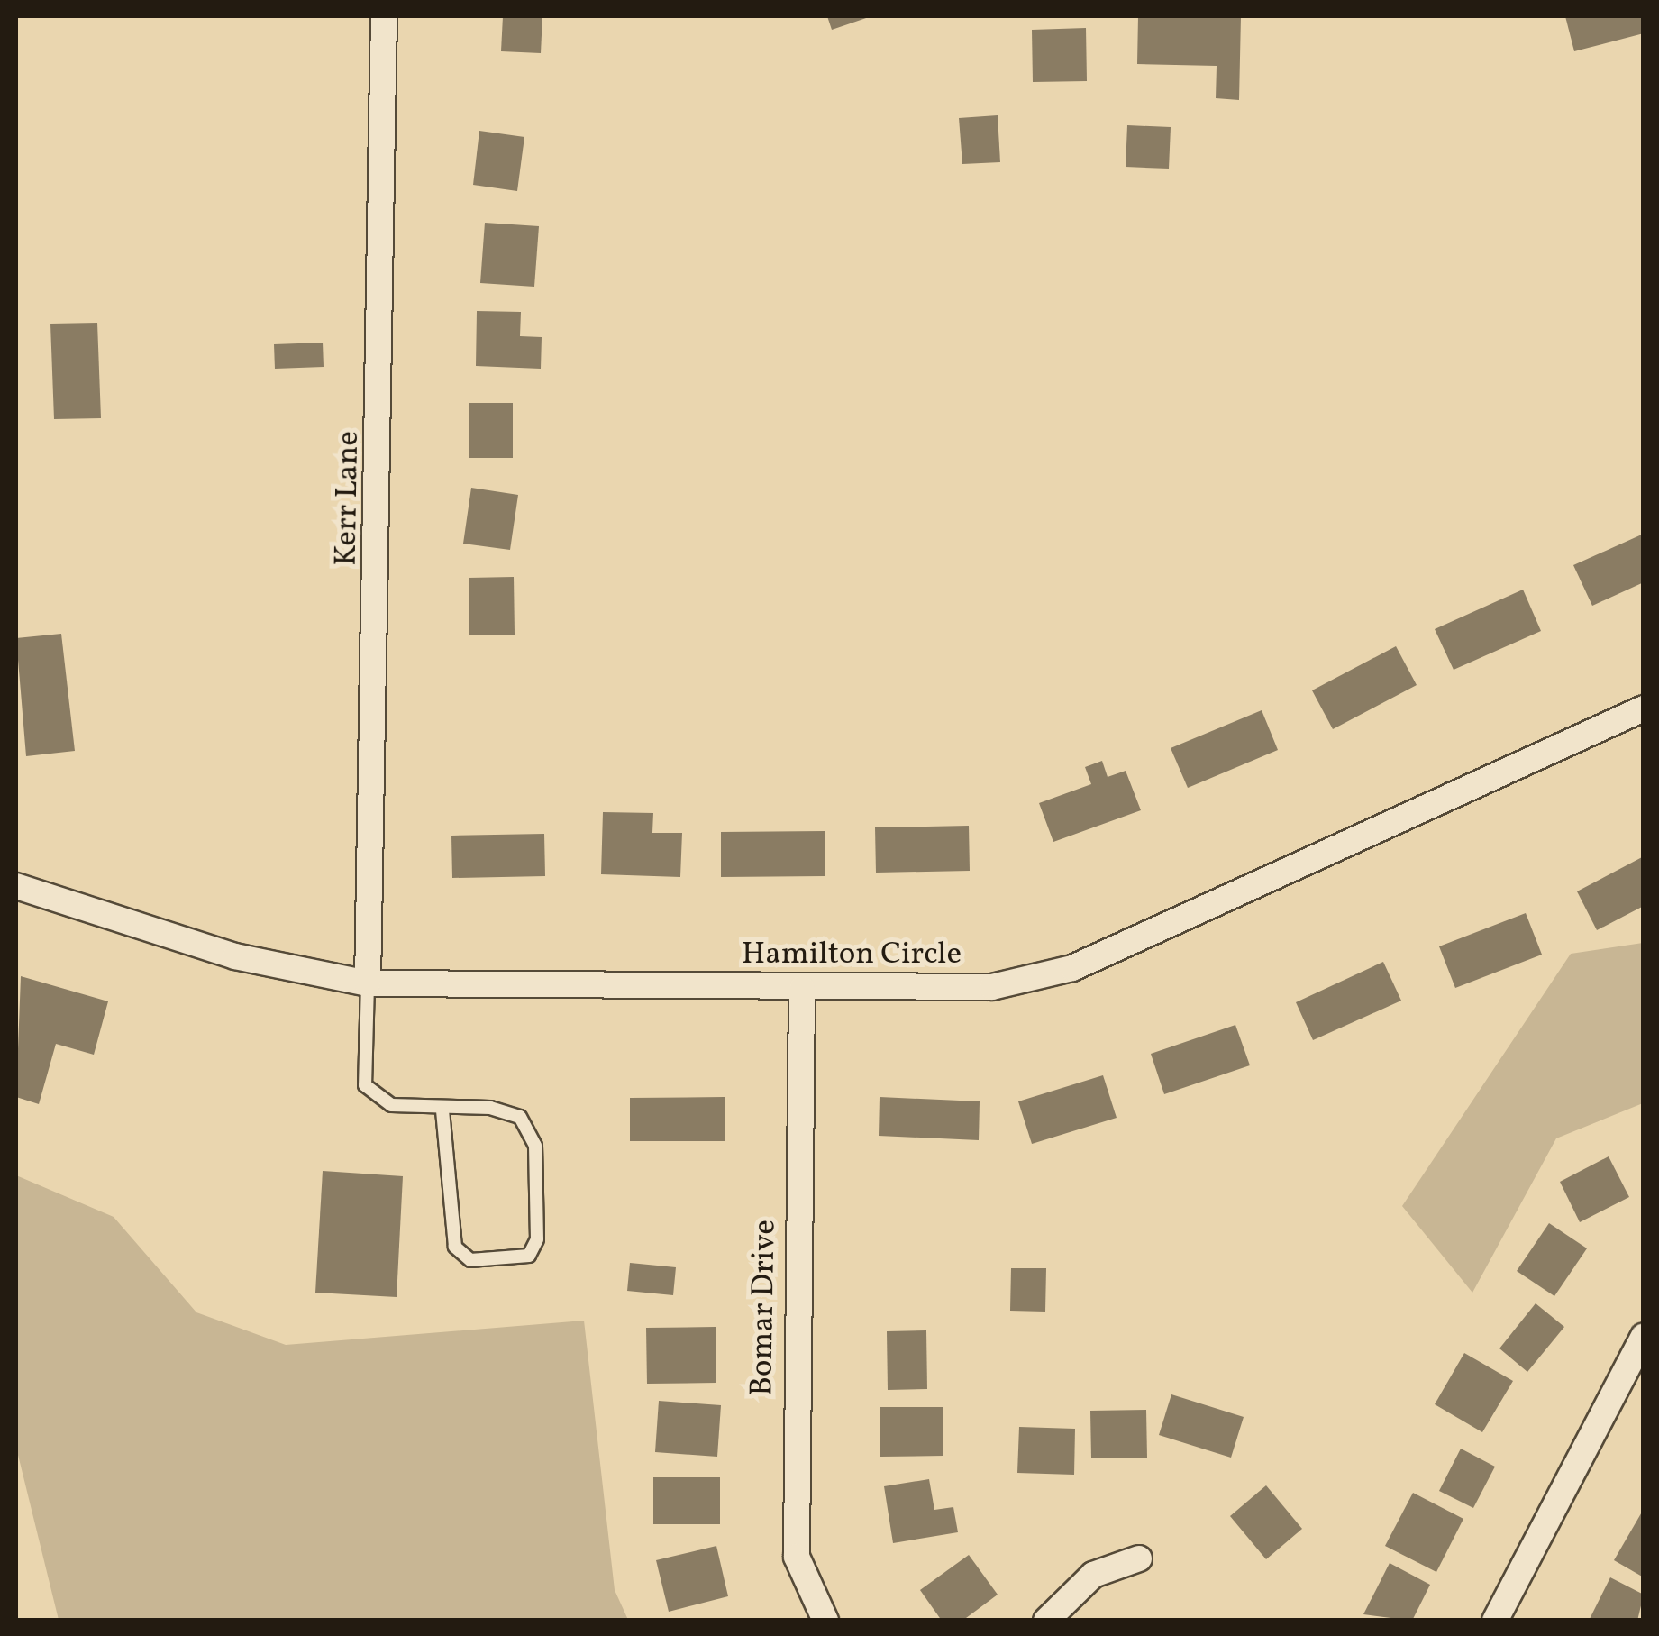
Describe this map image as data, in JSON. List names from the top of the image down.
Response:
{
  "streets": {
    "street": ["Kerr Lane", "Hamilton Circle", "Bomar Drive"]
  },
  "crossings": [
    ["Kerr Lane", "Hamilton Circle"],
    ["Hamilton Circle", "Bomar Drive"]
  ]
}
